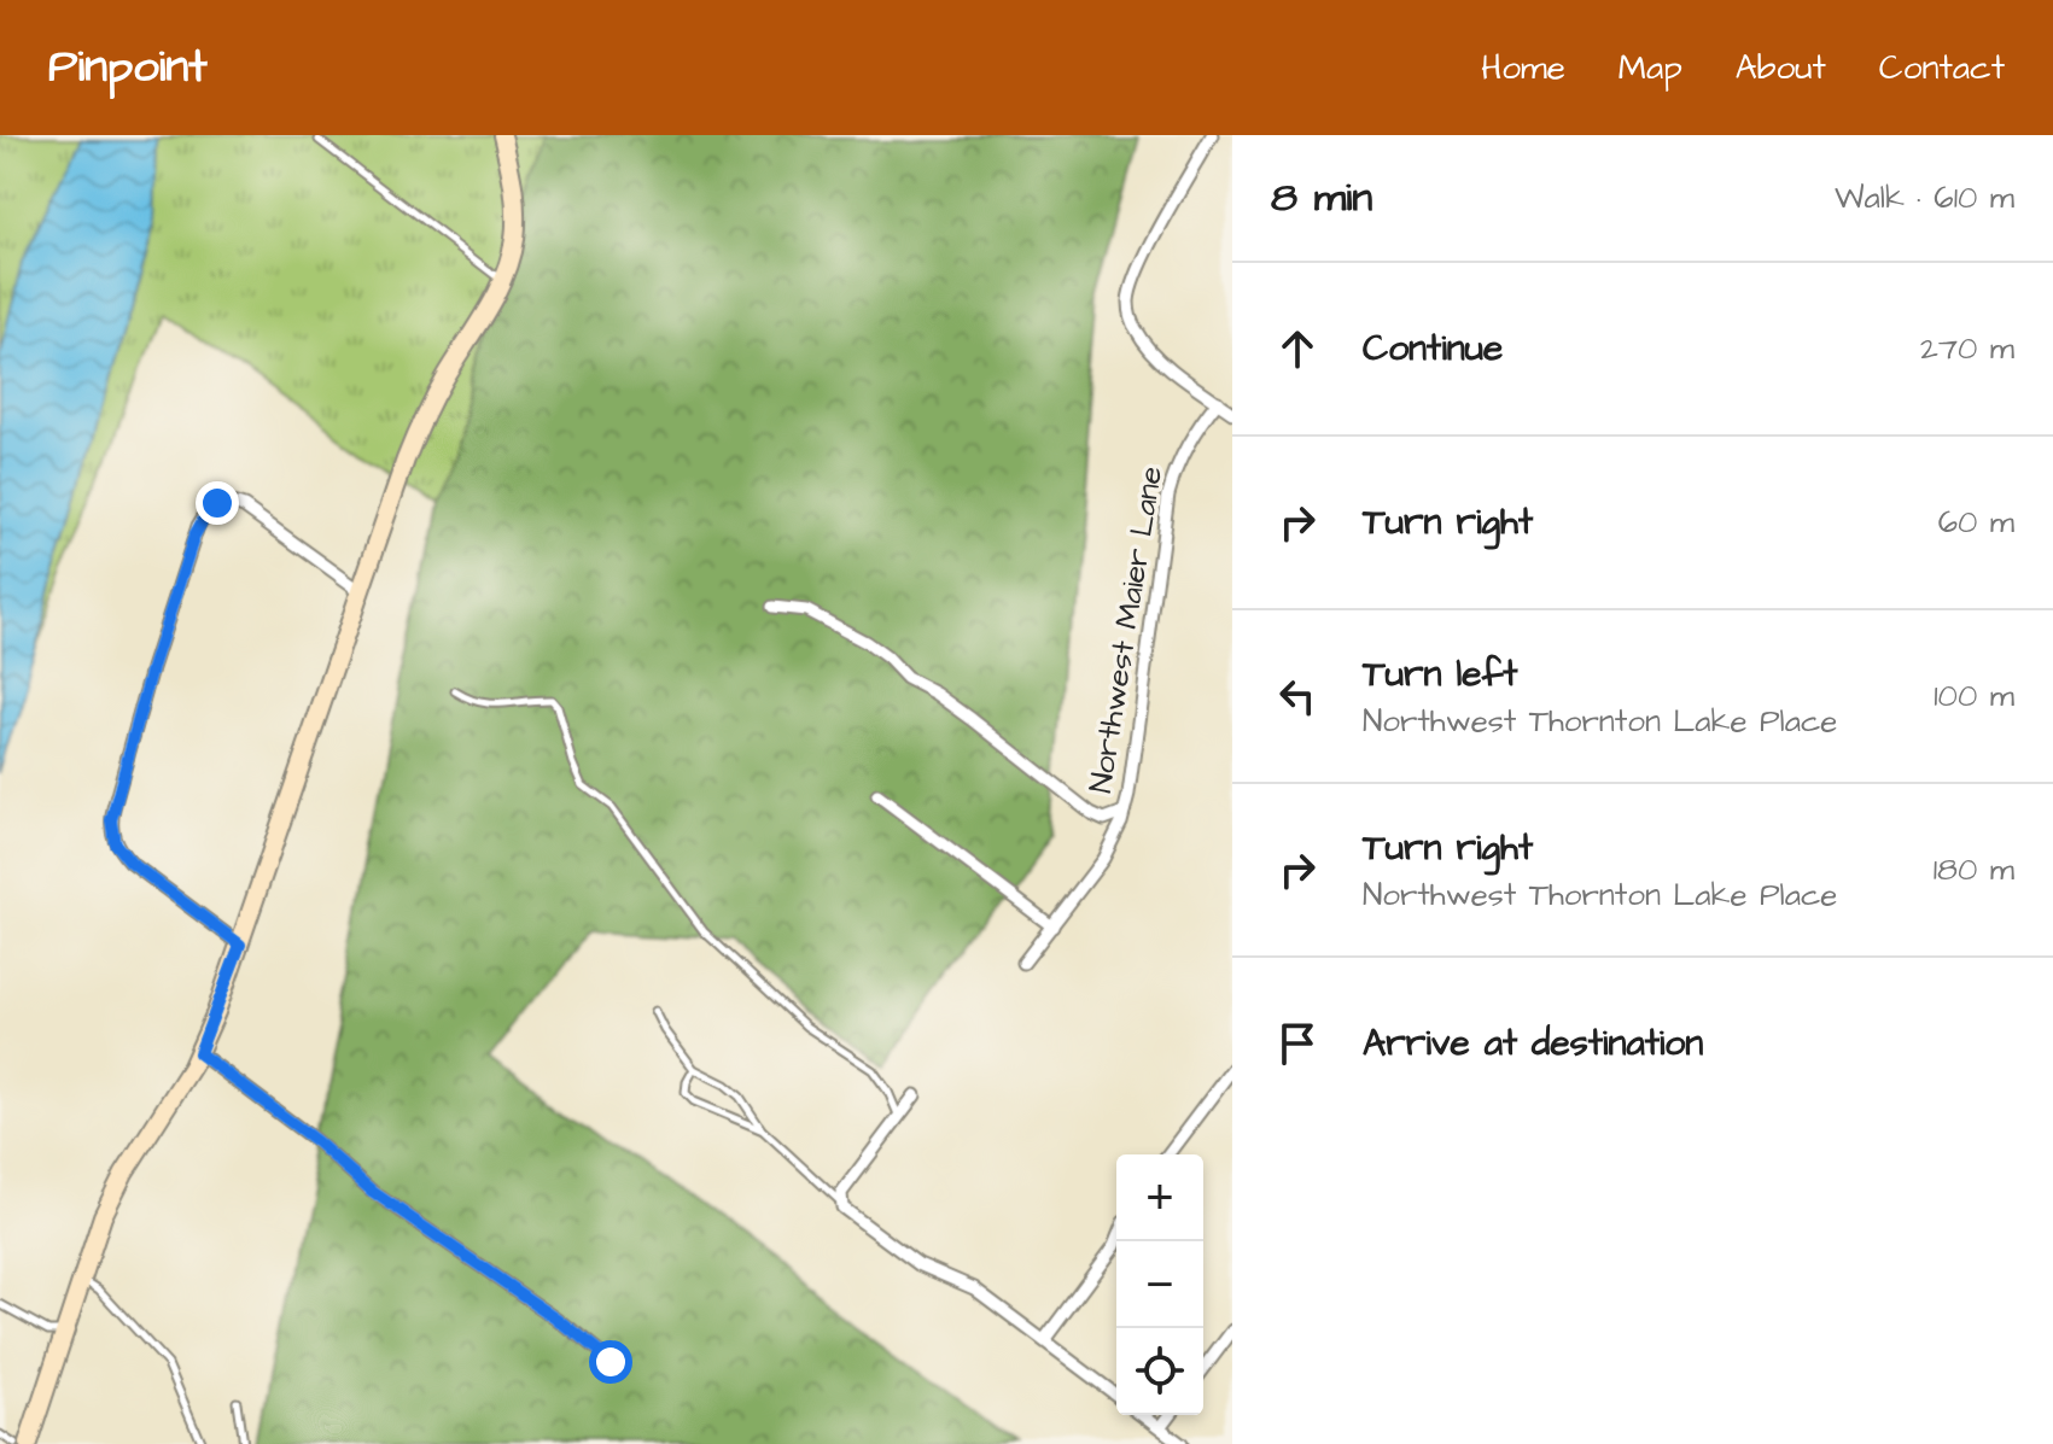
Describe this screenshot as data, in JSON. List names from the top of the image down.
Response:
{
  "streets": {
    "street": ["Northwest Maier Lane"]
  },
  "page": {
    "header": "Pinpoint",
    "nav": [
      "Home",
      "Map",
      "About",
      "Contact"
    ],
    "heading": ["8 min", "Walk · 610 m"],
    "list": [
      ["Continue", "270 m"],
      ["Turn right", "60 m"],
      ["Turn left", "Northwest Thornton Lake Place", "100 m"],
      ["Turn right", "Northwest Thornton Lake Place", "180 m"],
      "Arrive at destination"
    ],
    "map_buttons": ["+", "−"]
  }
}
